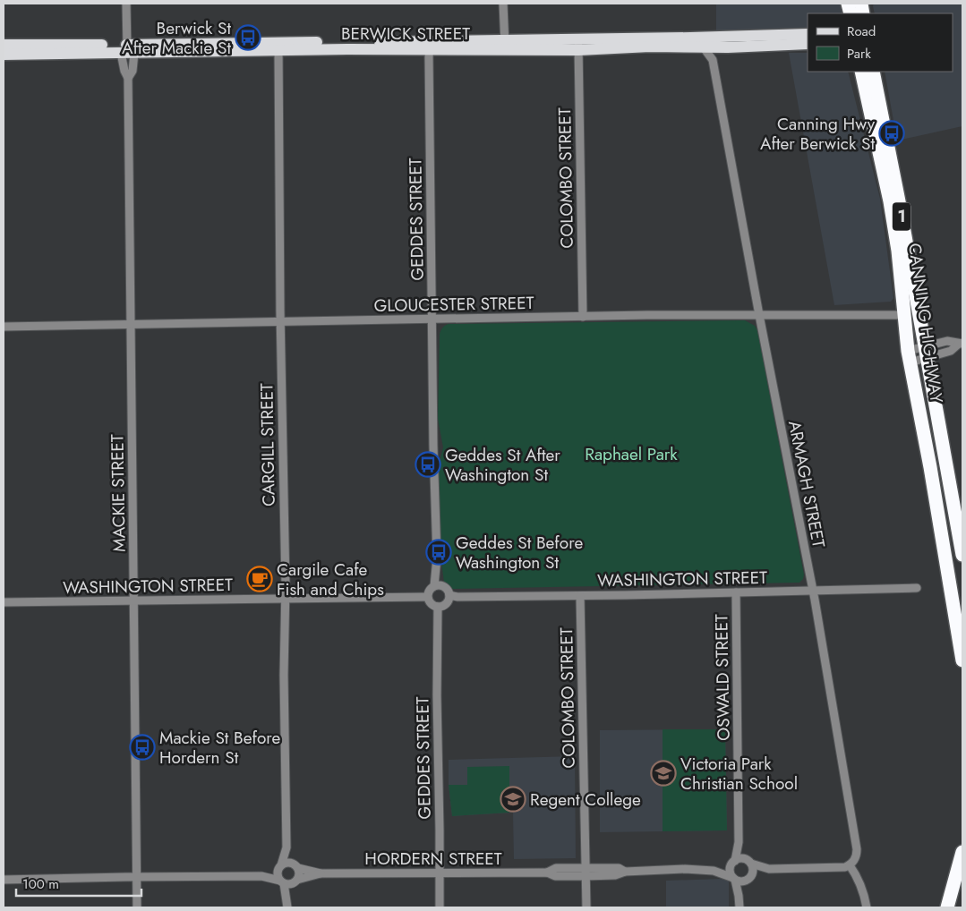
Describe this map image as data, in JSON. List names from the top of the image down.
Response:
{
  "streets": {
    "highway": ["1", "CANNING HIGHWAY"],
    "main road": ["BERWICK STREET"],
    "street": [
      "COLOMBO STREET",
      "GEDDES STREET",
      "GLOUCESTER STREET",
      "CARGILL STREET",
      "ARMAGH STREET",
      "MACKIE STREET",
      "WASHINGTON STREET",
      "OSWALD STREET",
      "HORDERN STREET"
    ]
  },
  "crossings": [
    ["BERWICK STREET", "COLOMBO STREET"],
    ["BERWICK STREET", "GEDDES STREET"],
    ["BERWICK STREET", "CARGILL STREET"],
    ["BERWICK STREET", "ARMAGH STREET"],
    ["BERWICK STREET", "MACKIE STREET"],
    ["COLOMBO STREET", "GLOUCESTER STREET"],
    ["COLOMBO STREET", "WASHINGTON STREET"],
    ["COLOMBO STREET", "HORDERN STREET"],
    ["GEDDES STREET", "GLOUCESTER STREET"],
    ["GEDDES STREET", "WASHINGTON STREET"],
    ["GEDDES STREET", "HORDERN STREET"],
    ["GLOUCESTER STREET", "CANNING HIGHWAY"],
    ["GLOUCESTER STREET", "CARGILL STREET"],
    ["GLOUCESTER STREET", "ARMAGH STREET"],
    ["GLOUCESTER STREET", "MACKIE STREET"],
    ["CARGILL STREET", "WASHINGTON STREET"],
    ["CARGILL STREET", "HORDERN STREET"],
    ["ARMAGH STREET", "WASHINGTON STREET"],
    ["MACKIE STREET", "WASHINGTON STREET"],
    ["WASHINGTON STREET", "OSWALD STREET"],
    ["OSWALD STREET", "HORDERN STREET"]
  ],
  "parks": ["Raphael Park"],
  "places": {
    "bus stop": [
      "Berwick St After Mackie St",
      "Canning Hwy After Berwick St",
      "Geddes St After Washington St",
      "Geddes St Before Washington St",
      "Mackie St Before Hordern St"
    ],
    "cafe": ["Cargile Cafe Fish and Chips"],
    "school or university": ["Victoria Park Christian School", "Regent College"]
  },
  "legend": ["Road", "Park"],
  "scale_bar": "100 m"
}
